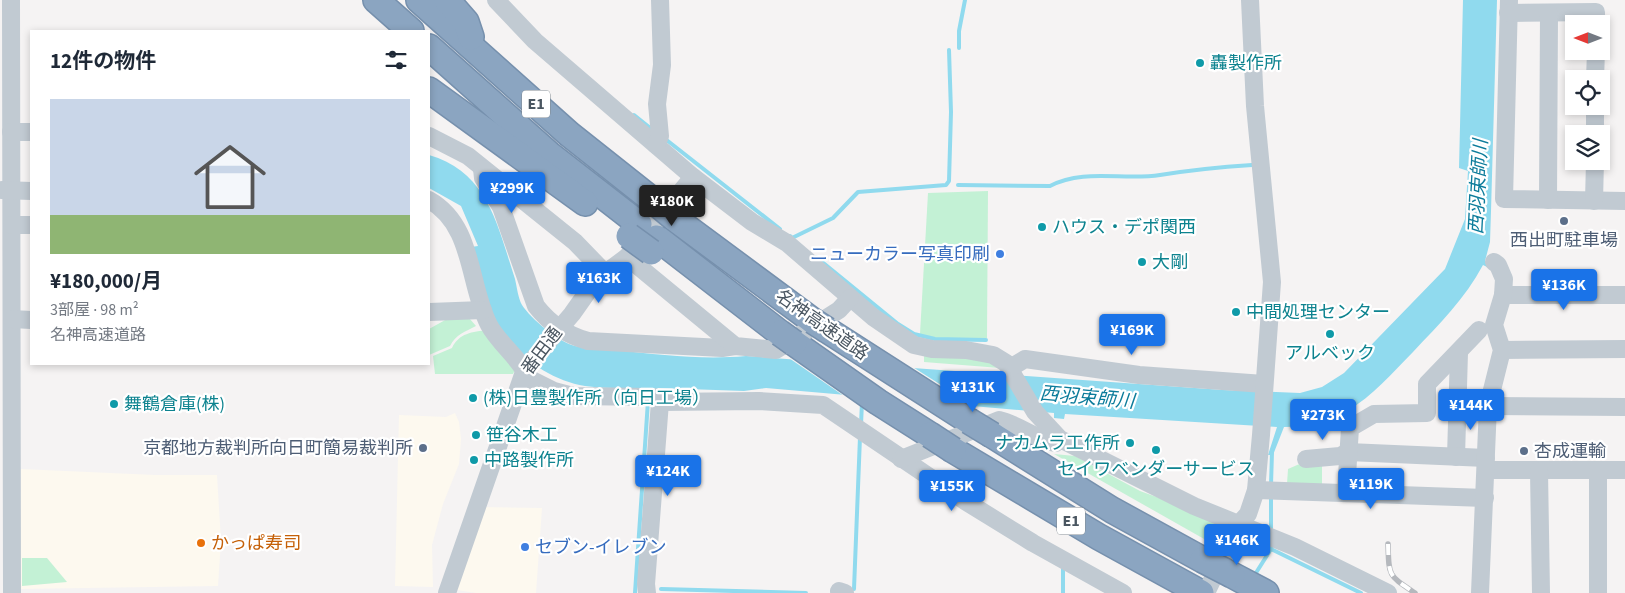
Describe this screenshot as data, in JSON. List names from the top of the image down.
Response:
{
  "streets": {
    "highway": ["E1", "名神高速道路"],
    "street": ["番田通"]
  },
  "crossings": [
    ["E1", "名神高速道路"],
    ["E1", "番田通"],
    ["名神高速道路", "番田通"]
  ],
  "water": ["西羽束師川"],
  "places": [
    "轟製作所",
    "西出町駐車場",
    "ハウス・デポ関西",
    "ニューカラー写真印刷",
    "大剛",
    "中間処理センター",
    "アルベック",
    "(株)日豊製作所（向日工場）",
    "舞鶴倉庫(株)",
    "笹谷木工",
    "ナカムラ工作所",
    "京都地方裁判所向日町簡易裁判所",
    "セイワベンダーサービス",
    "杏成運輸",
    "中路製作所",
    "かっぱ寿司",
    "セブン-イレブン"
  ],
  "north": "left",
  "page": {
    "heading": "12件の物件",
    "list": [
      {
        "name": "¥180,000/月",
        "note": "3部屋 · 98 m² · 名神高速道路"
      }
    ],
    "price": [
      "¥299K",
      "¥180K",
      "¥163K",
      "¥136K",
      "¥169K",
      "¥131K",
      "¥144K",
      "¥273K",
      "¥124K",
      "¥119K",
      "¥155K",
      "¥146K"
    ]
  }
}
